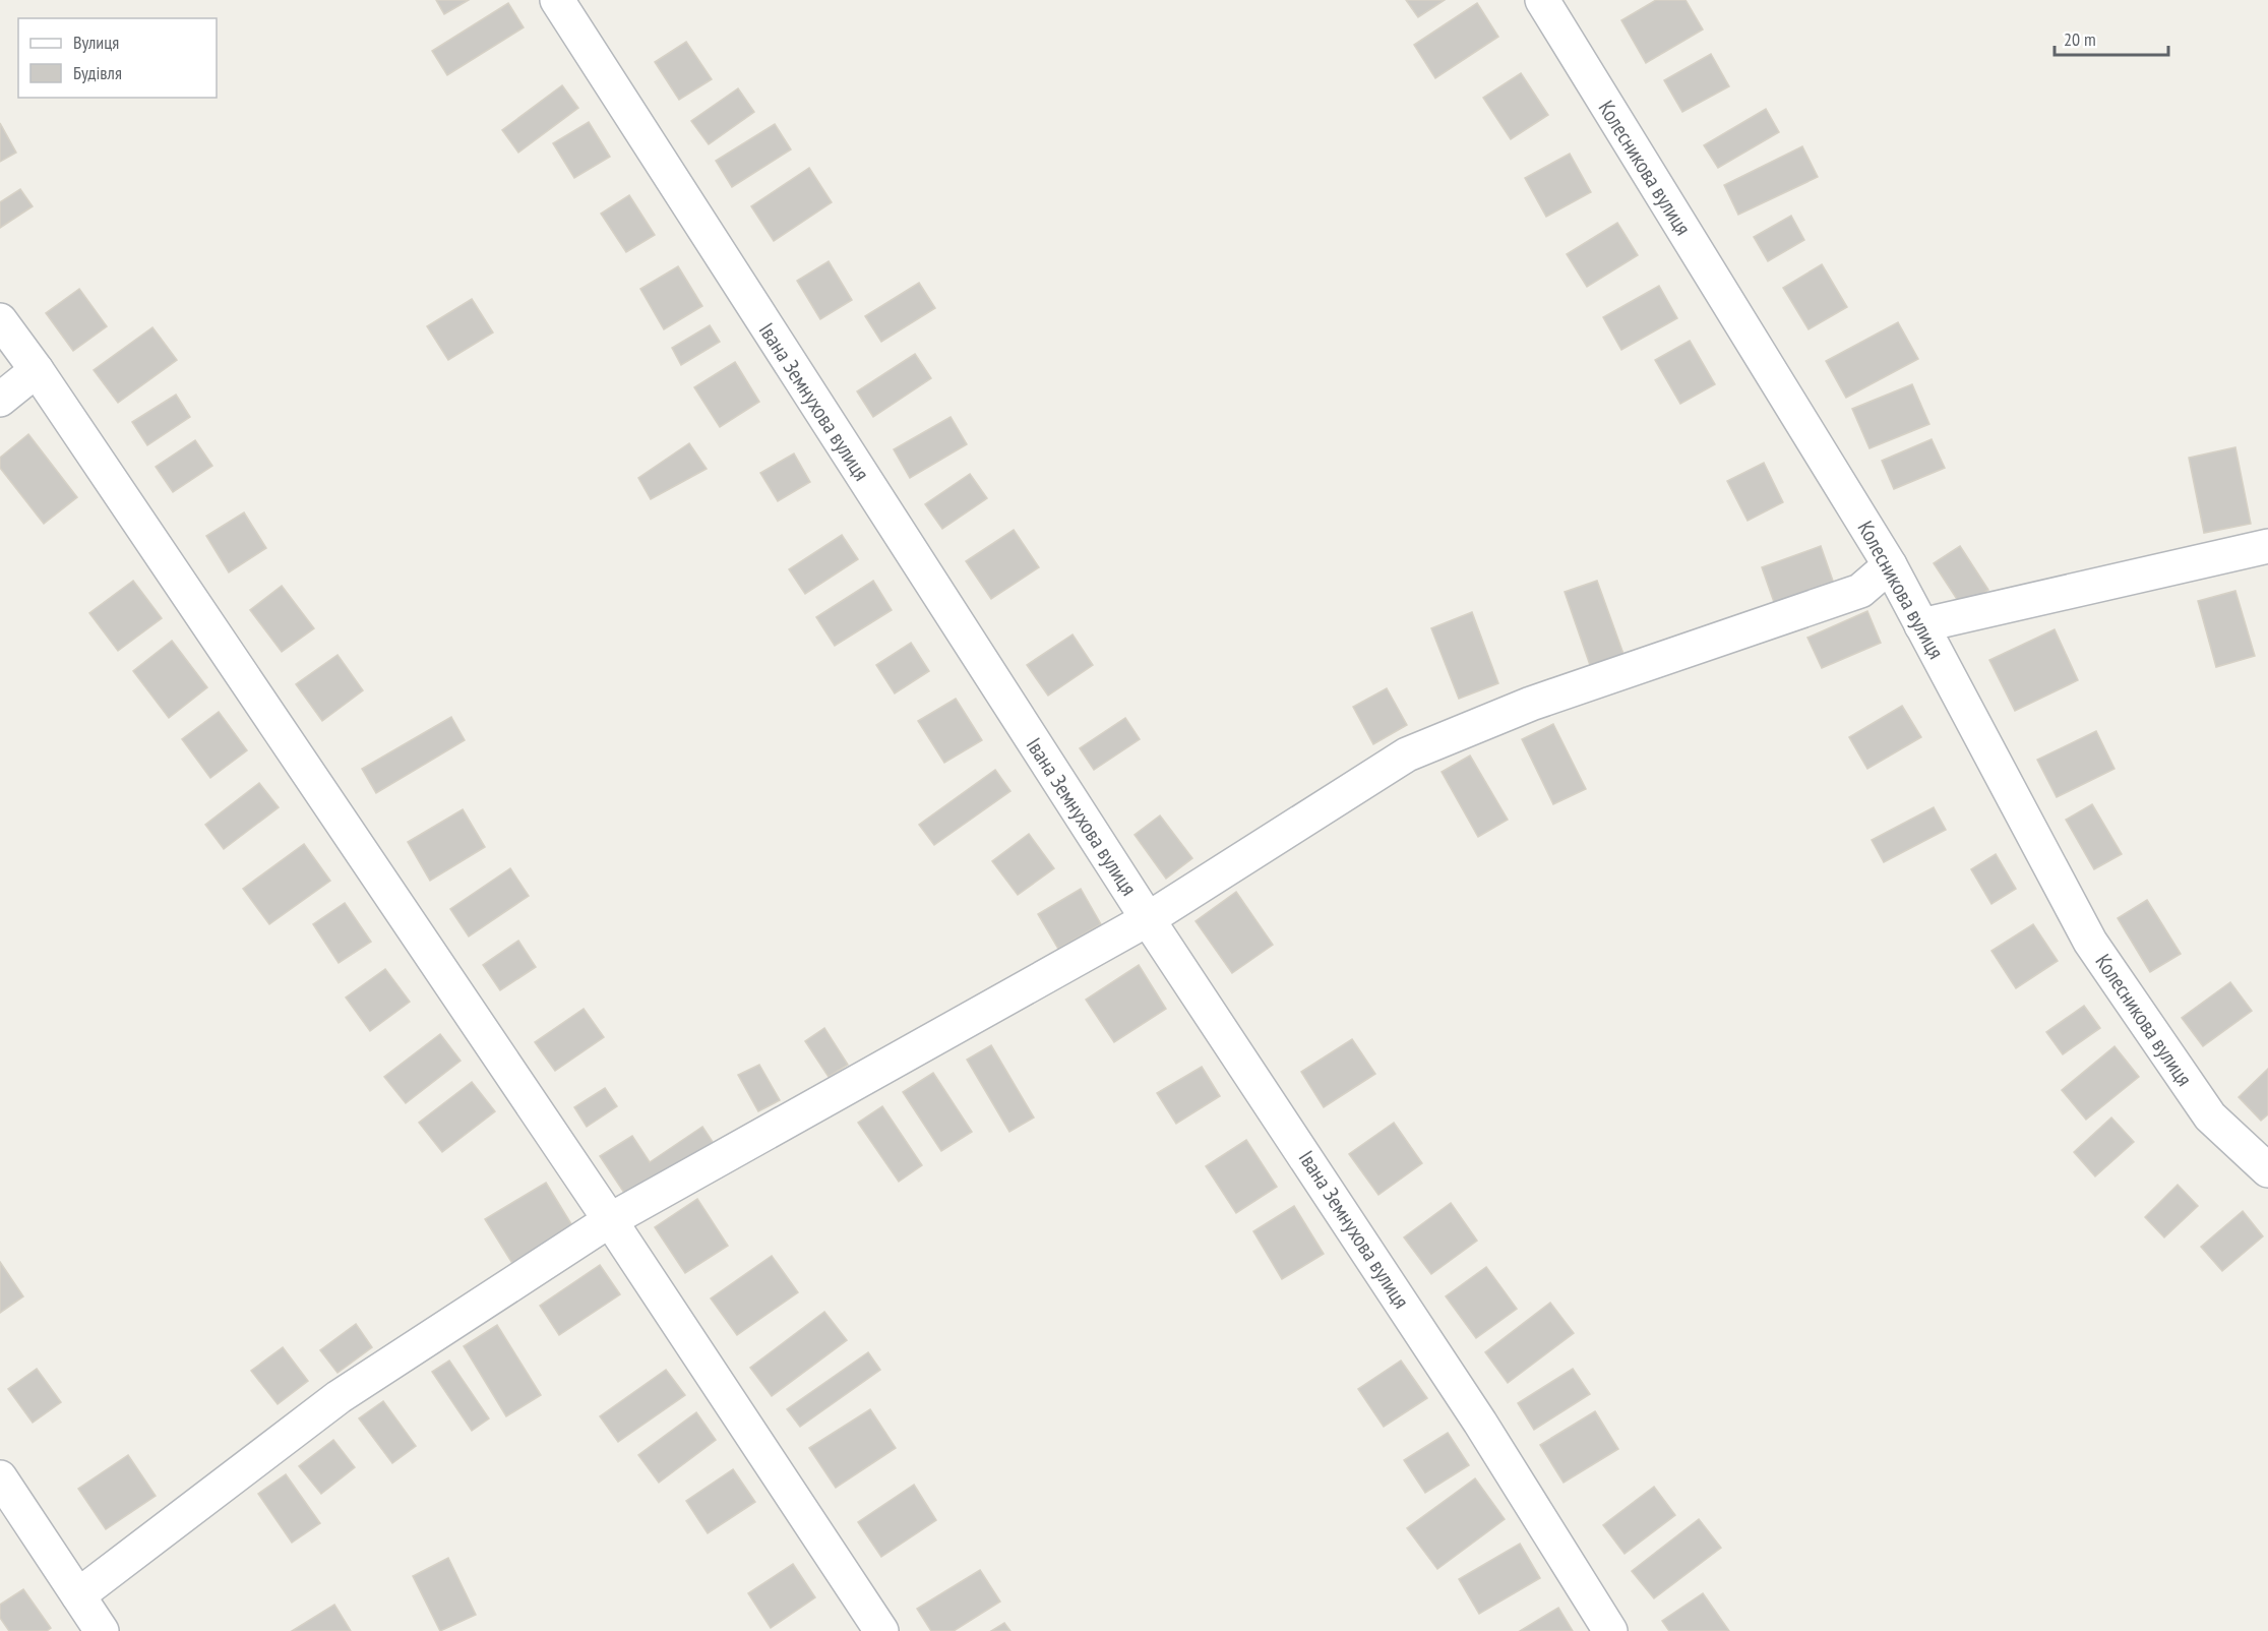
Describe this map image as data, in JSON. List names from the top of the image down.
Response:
{
  "streets": {
    "street": ["Колесникова вулиця", "Івана Земнухова вулиця"]
  },
  "legend": ["Вулиця", "Будівля"],
  "scale_bar": "20 m"
}
